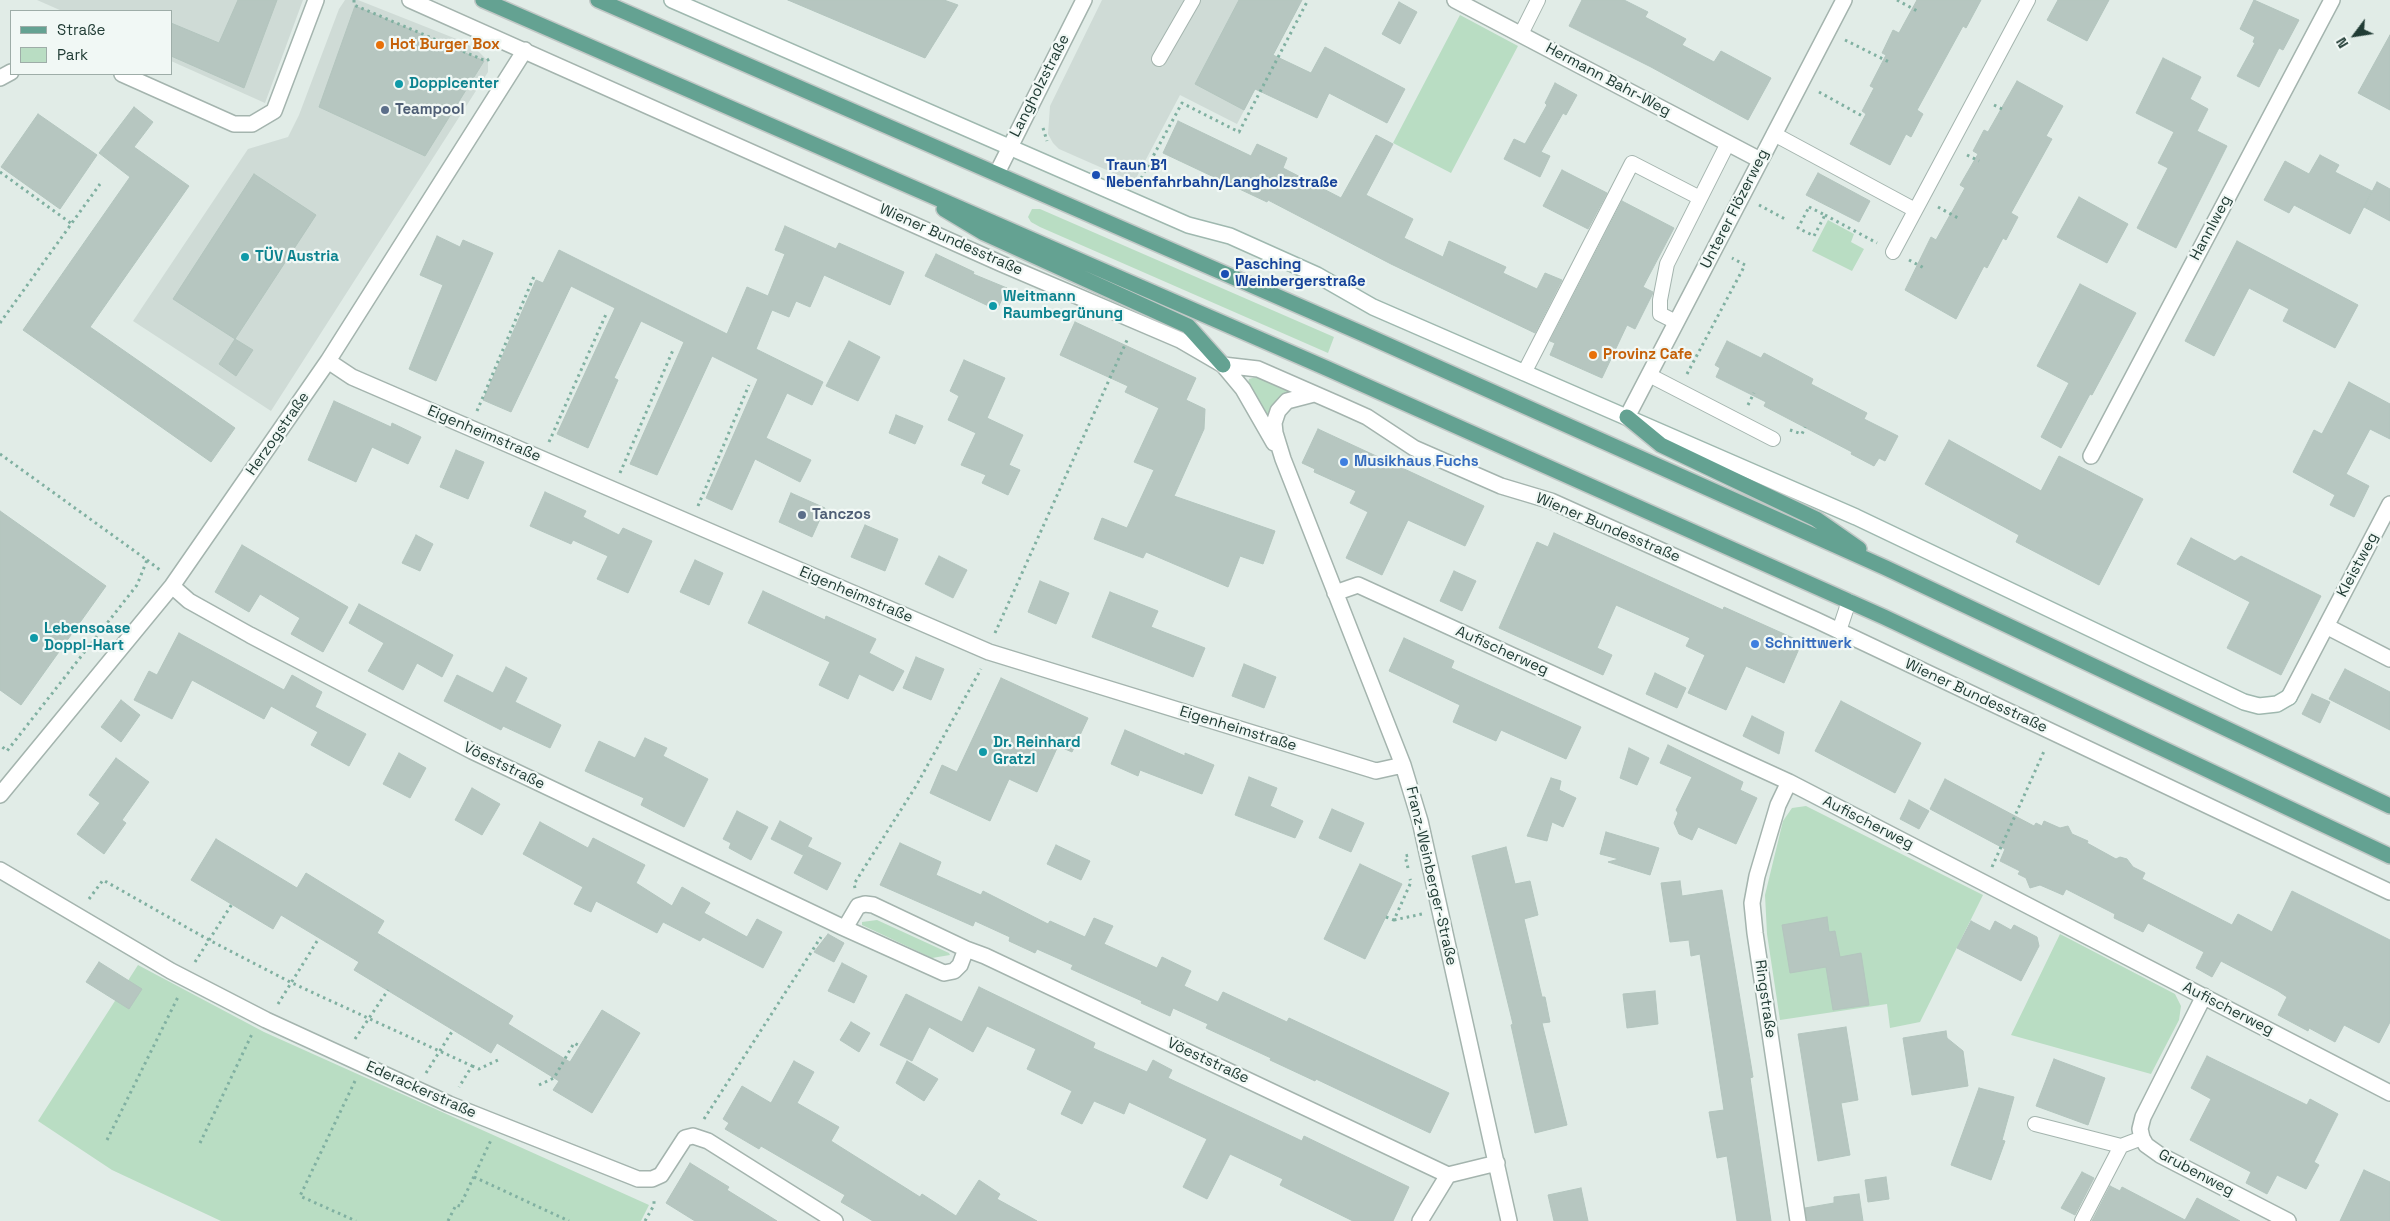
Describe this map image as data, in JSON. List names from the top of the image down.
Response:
{
  "streets": {
    "main road": ["Wiener Bundesstraße"],
    "street": [
      "Hermann Bahr-Weg",
      "Langholzstraße",
      "Unterer Flözerweg",
      "Hannlweg",
      "Herzogstraße",
      "Eigenheimstraße",
      "Kleistweg",
      "Aufischerweg",
      "Vöeststraße",
      "Franz-Weinberger-Straße",
      "Ringstraße",
      "Ederackerstraße",
      "Grubenweg"
    ]
  },
  "crossings": [
    ["Hermann Bahr-Weg", "Unterer Flözerweg"],
    ["Wiener Bundesstraße", "Herzogstraße"],
    ["Wiener Bundesstraße", "Franz-Weinberger-Straße"],
    ["Herzogstraße", "Eigenheimstraße"],
    ["Herzogstraße", "Vöeststraße"],
    ["Eigenheimstraße", "Franz-Weinberger-Straße"],
    ["Aufischerweg", "Franz-Weinberger-Straße"],
    ["Aufischerweg", "Ringstraße"]
  ],
  "places": [
    "Hot Burger Box",
    "Dopplcenter",
    "Teampool",
    "Traun B1 Nebenfahrbahn/Langholzstraße",
    "TÜV Austria",
    "Pasching Weinbergerstraße",
    "Weitmann Raumbegrünung",
    "Provinz Cafe",
    "Musikhaus Fuchs",
    "Tanczos",
    "Lebensoase Doppl-Hart",
    "Schnittwerk",
    "Dr. Reinhard Gratzl"
  ],
  "legend": ["Straße", "Park"],
  "north": "bottom left"
}
